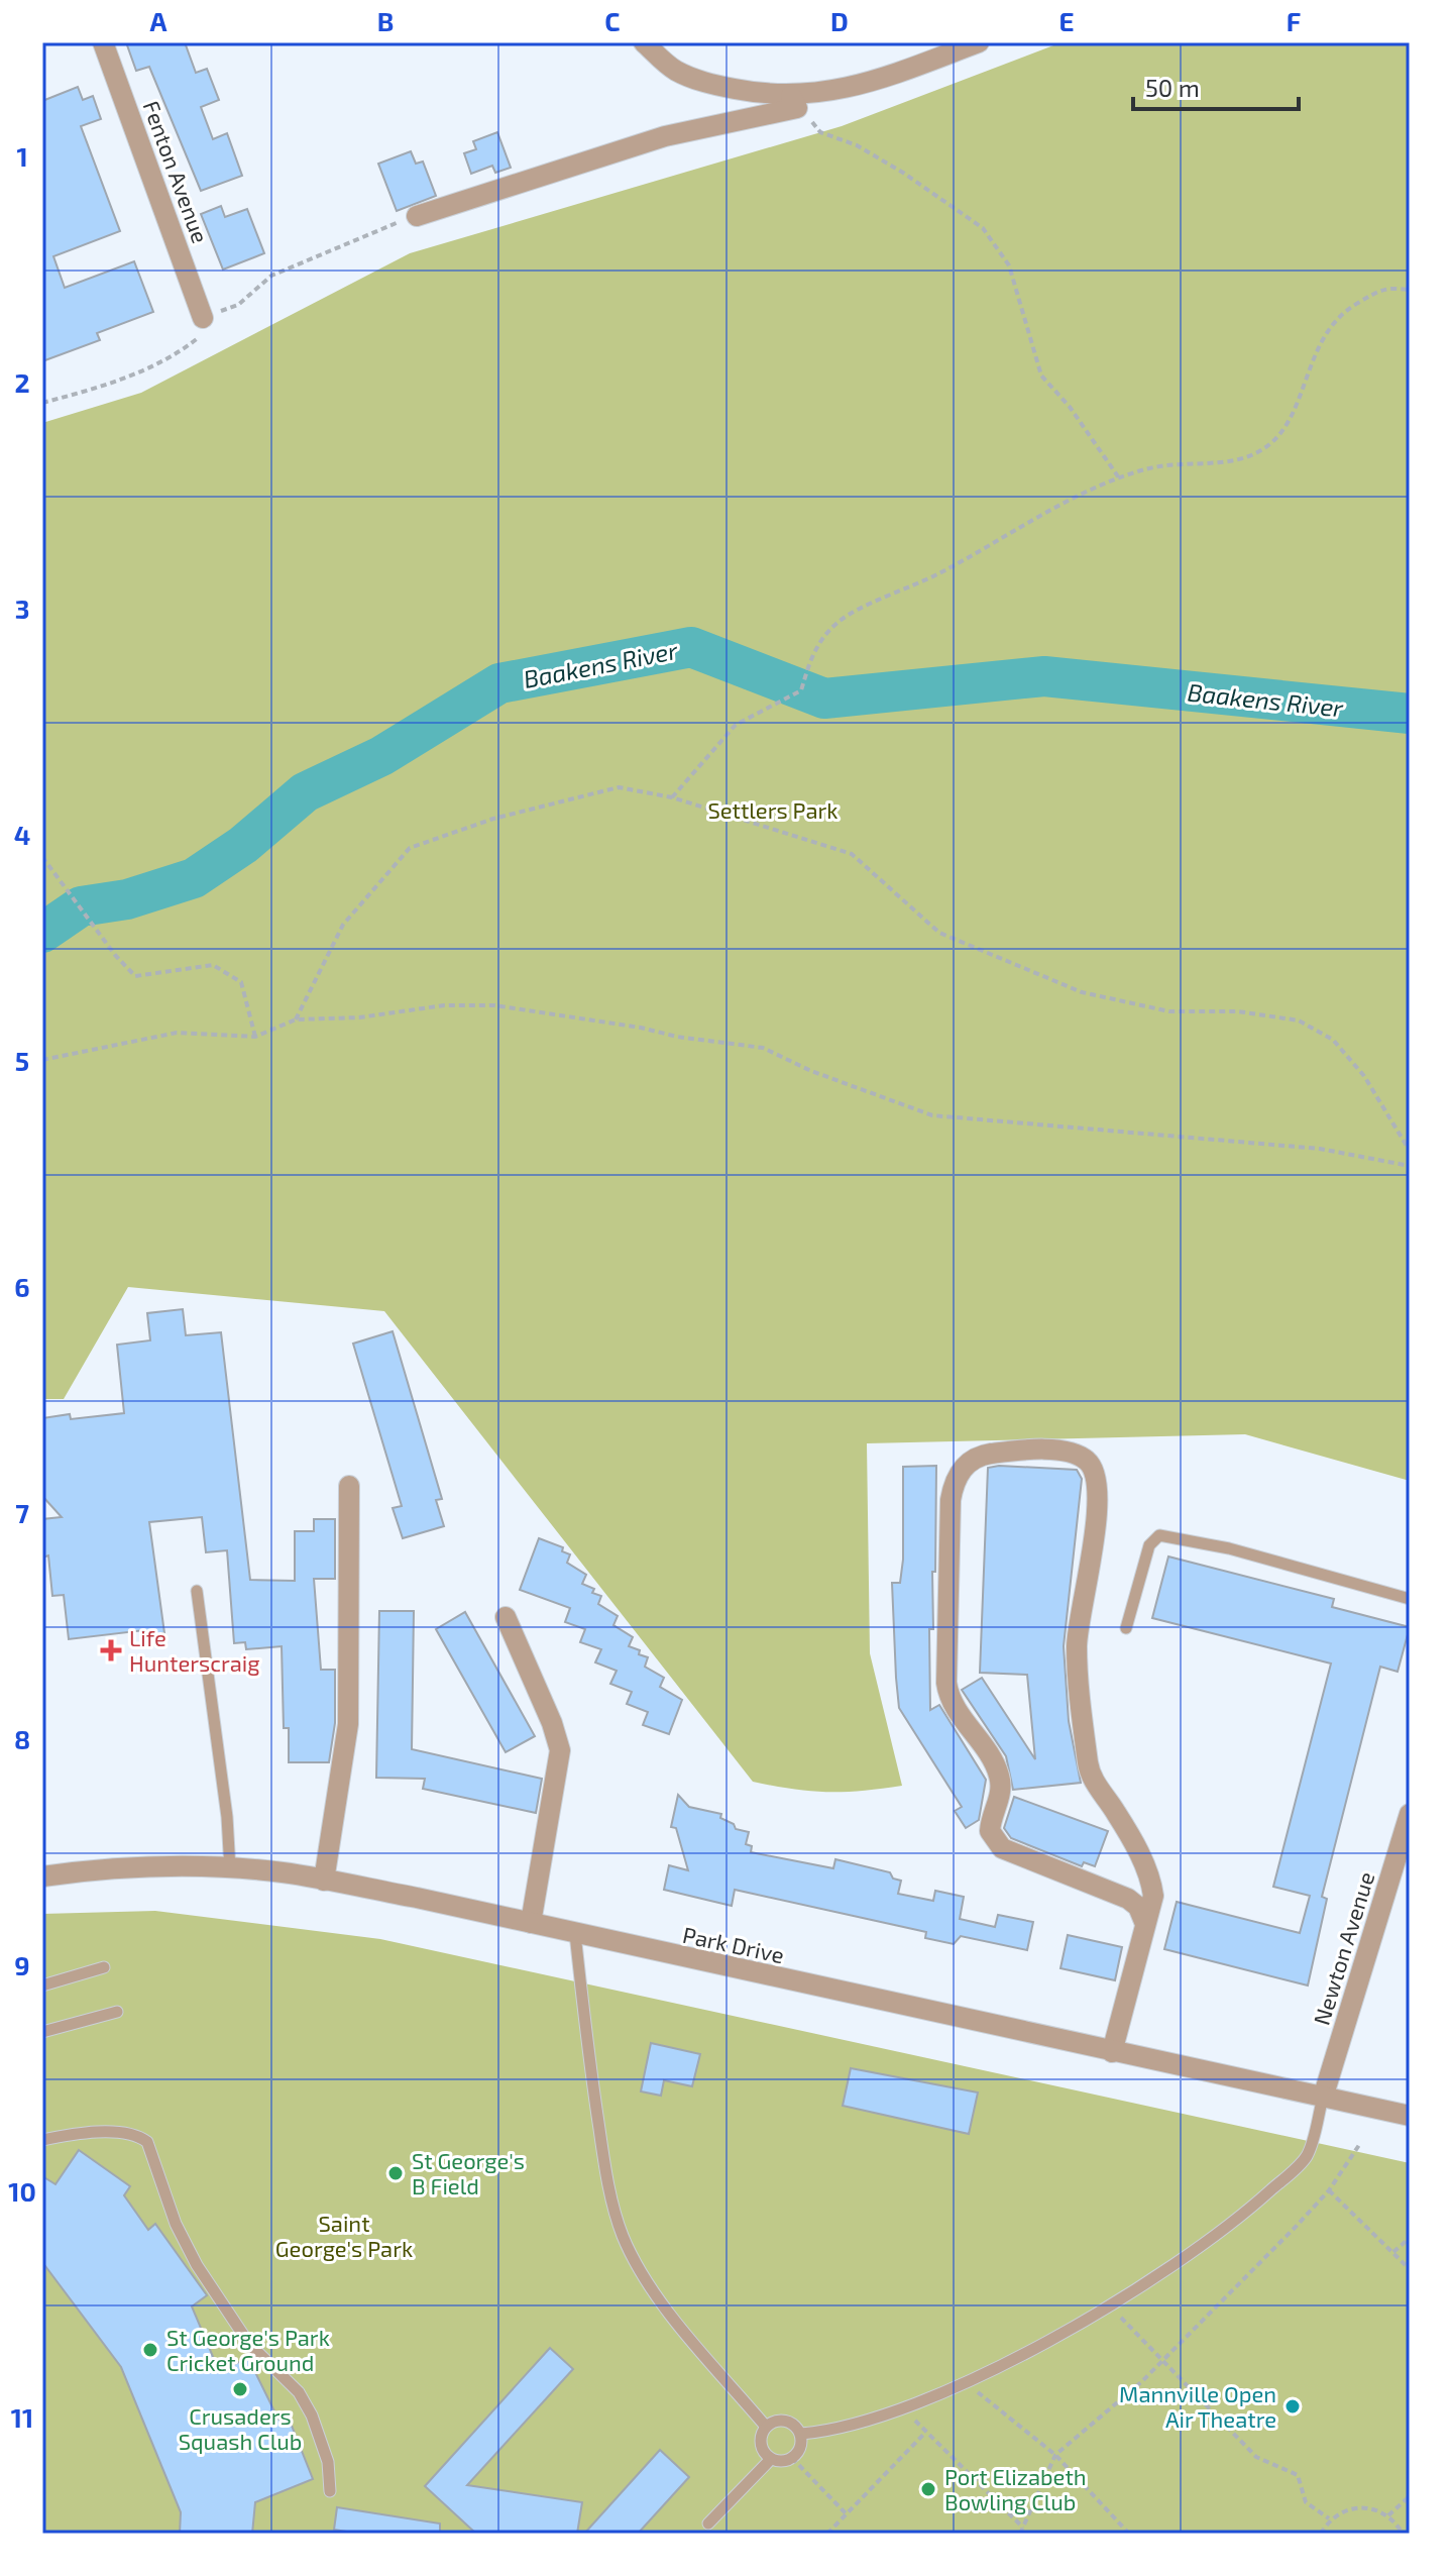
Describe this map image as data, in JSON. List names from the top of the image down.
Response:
{
  "streets": {
    "street": ["Fenton Avenue", "Park Drive", "Newton Avenue"]
  },
  "crossings": [
    ["Park Drive", "Newton Avenue"]
  ],
  "water": ["Baakens River"],
  "parks": ["Settlers Park", "Saint George's Park"],
  "places": {
    "health": ["Life Hunterscraig"],
    "other": [
      "St George's B Field",
      "St George's Park Cricket Ground",
      "Crusaders Squash Club",
      "Mannville Open Air Theatre",
      "Port Elizabeth Bowling Club"
    ]
  },
  "scale_bar": "50 m",
  "grid": {
    "columns": [
      "A",
      "B",
      "C",
      "D",
      "E",
      "F"
    ],
    "rows": [
      "1",
      "2",
      "3",
      "4",
      "5",
      "6",
      "7",
      "8",
      "9",
      "10",
      "11"
    ]
  }
}
